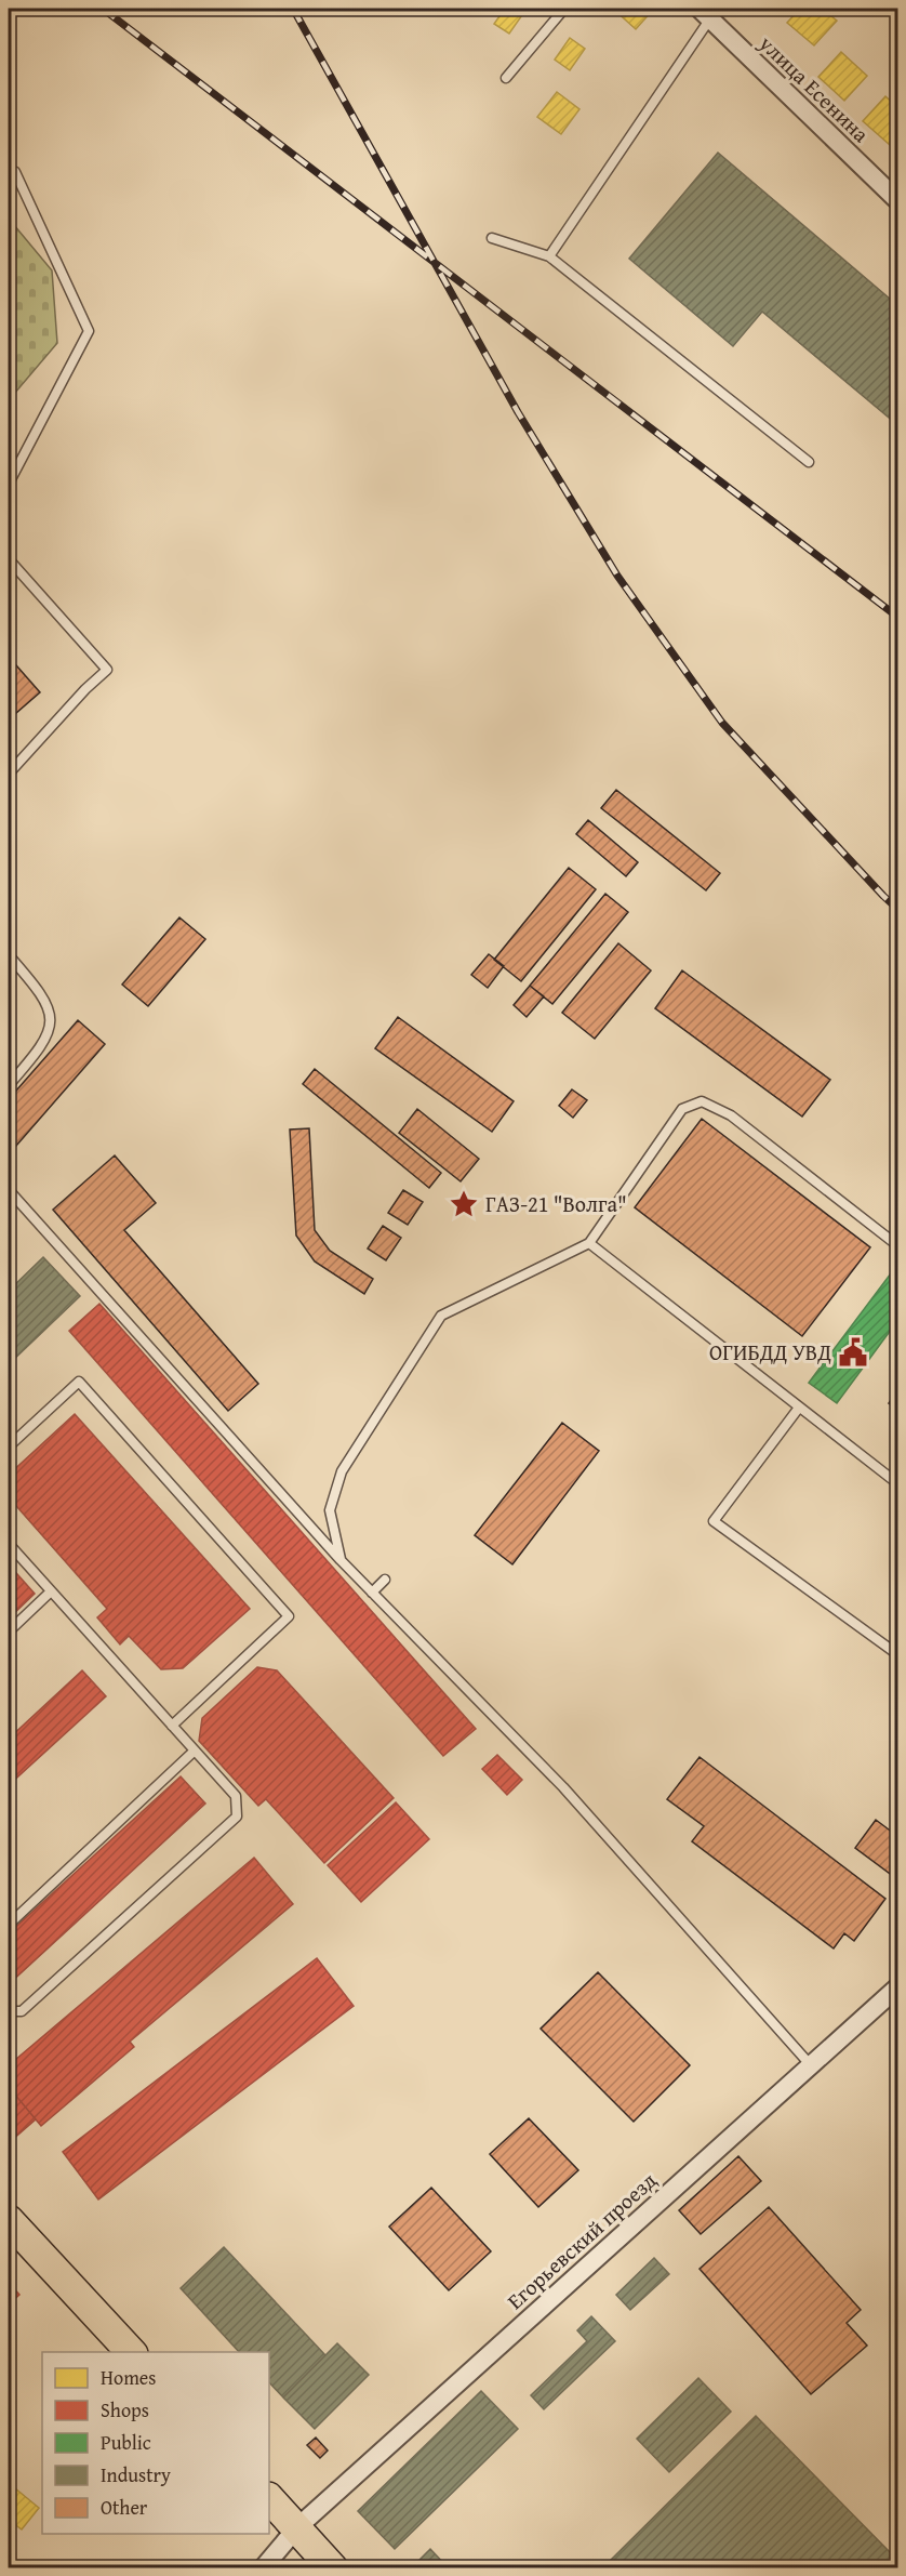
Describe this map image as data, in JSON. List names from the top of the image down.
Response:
{
  "streets": {
    "street": ["улица Есенина", "Егорьевский проезд"]
  },
  "places": {
    "place": ["ГАЗ-21 \"Волга\""],
    "public building": ["ОГИБДД УВД"]
  },
  "legend": [
    "Homes",
    "Shops",
    "Public",
    "Industry",
    "Other"
  ]
}
